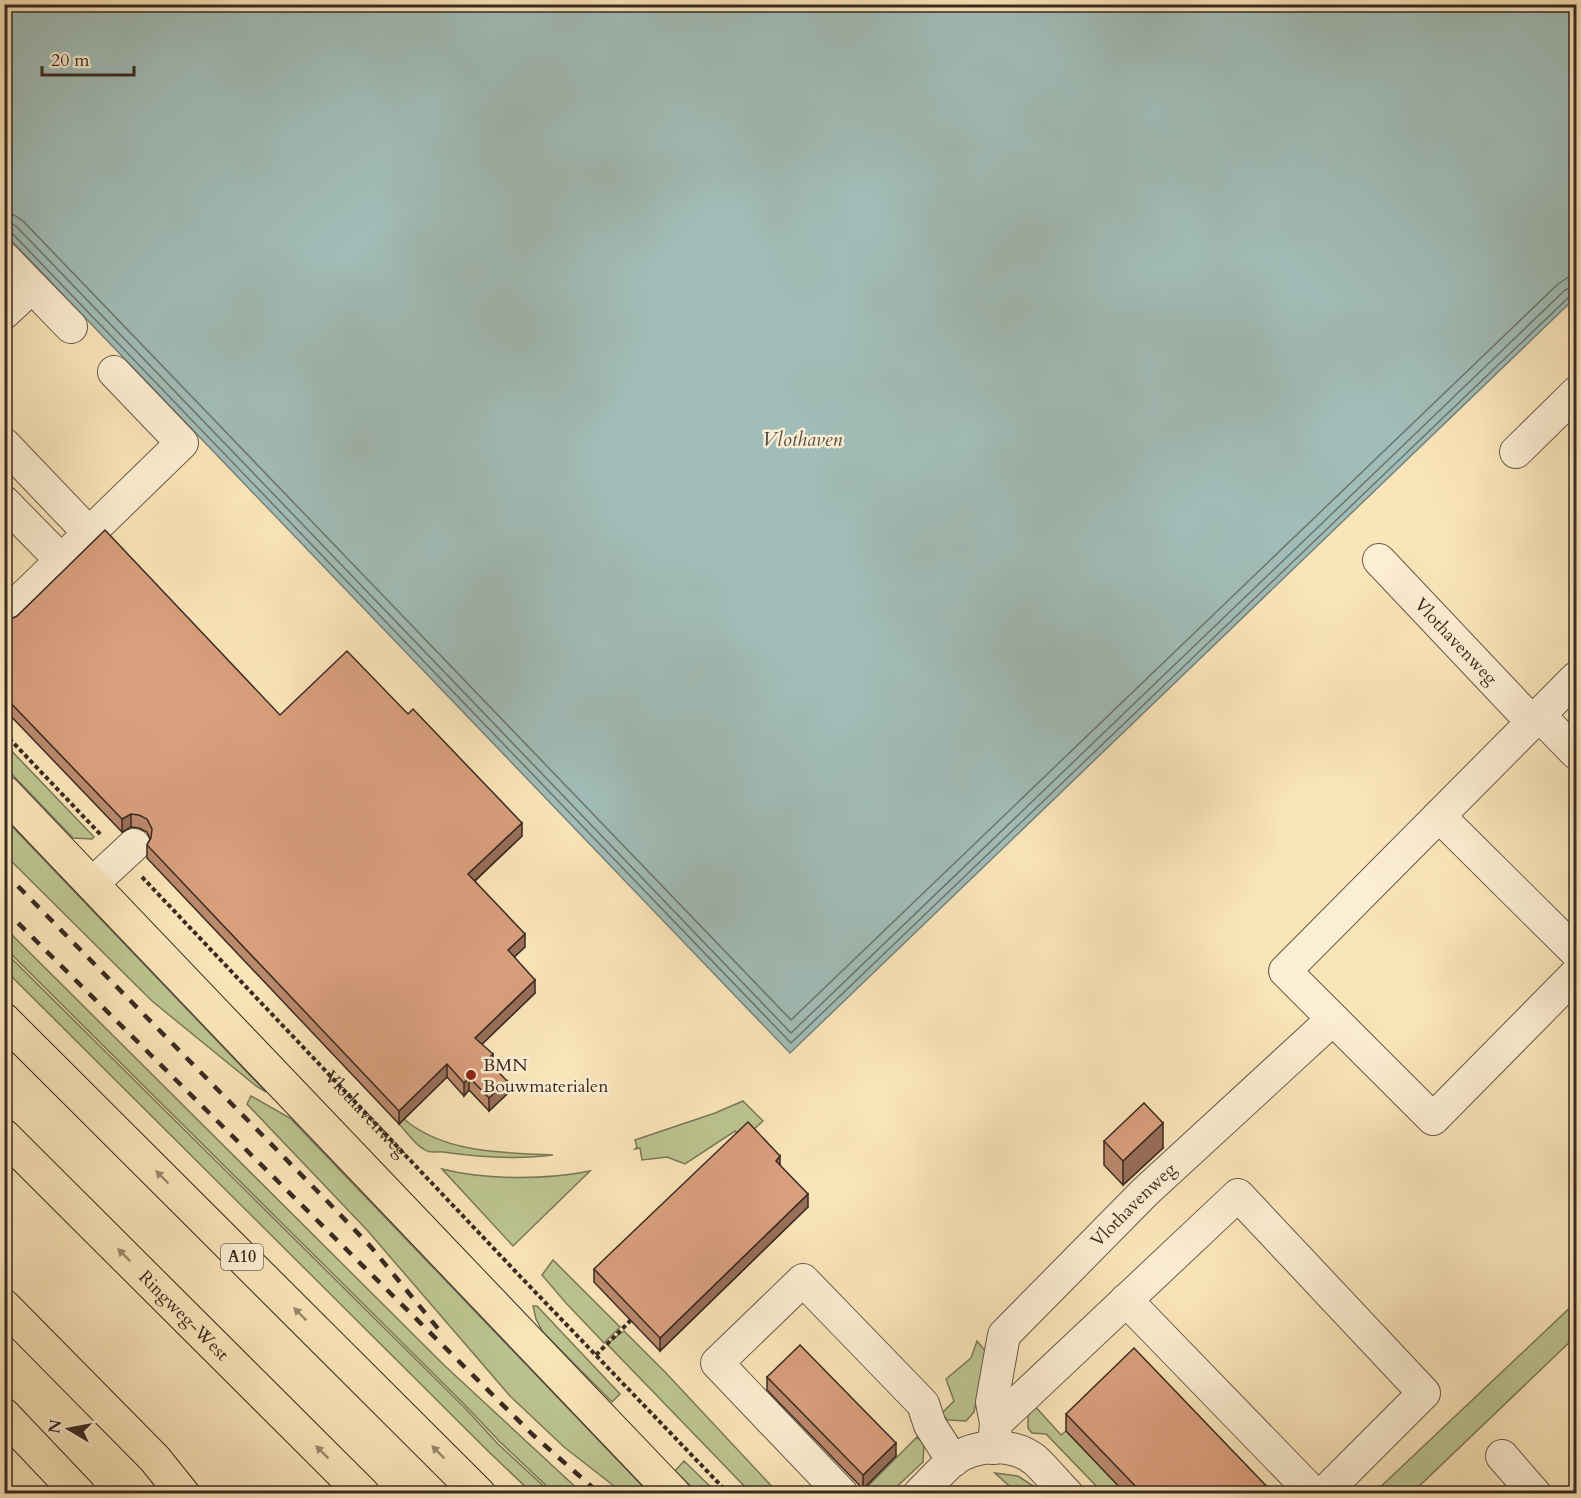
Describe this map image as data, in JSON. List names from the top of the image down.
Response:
{
  "streets": {
    "main road": ["A10", "Ringweg-West"],
    "street": ["Vlothavenweg"]
  },
  "water": ["Vlothaven"],
  "places": ["BMN Bouwmaterialen"],
  "scale_bar": "20 m",
  "north": "left"
}
